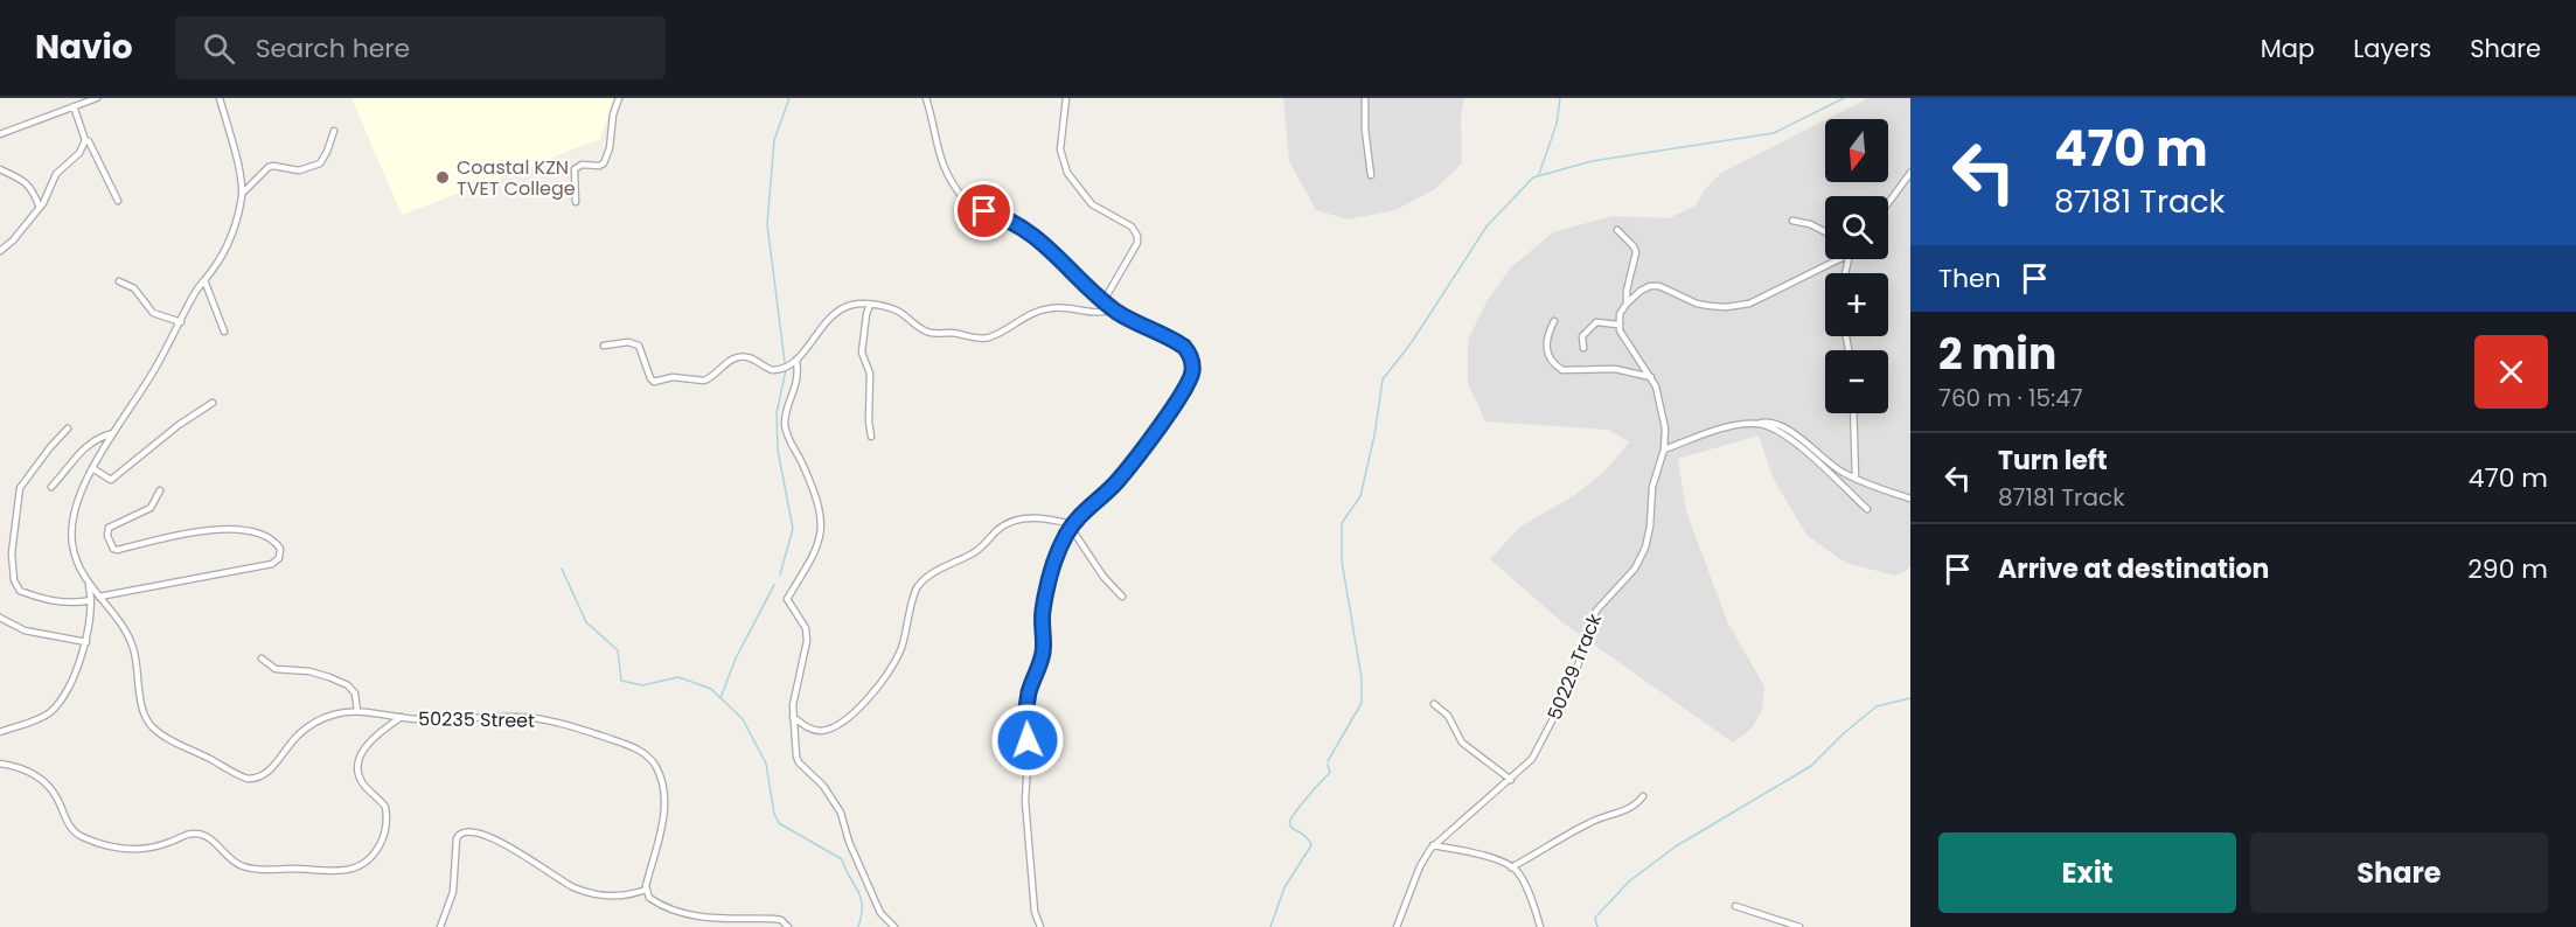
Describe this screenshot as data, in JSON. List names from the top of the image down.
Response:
{
  "streets": {
    "street": ["50229 Track", "50235 Street"]
  },
  "places": ["Coastal KZN TVET College"],
  "north": "bottom",
  "page": {
    "header": "Navio",
    "search": "Search here",
    "nav": ["Map", "Layers", "Share"],
    "turn": ["470 m", "87181 Track"],
    "map_buttons": ["+", "−"],
    "then": "Then",
    "heading": ["2 min", "760 m · 15:47"],
    "list": [
      {
        "name": "Turn left",
        "note": "87181 Track",
        "value": "470 m"
      },
      {
        "name": "Arrive at destination",
        "value": "290 m"
      }
    ],
    "buttons": ["Exit", "Share"]
  }
}
